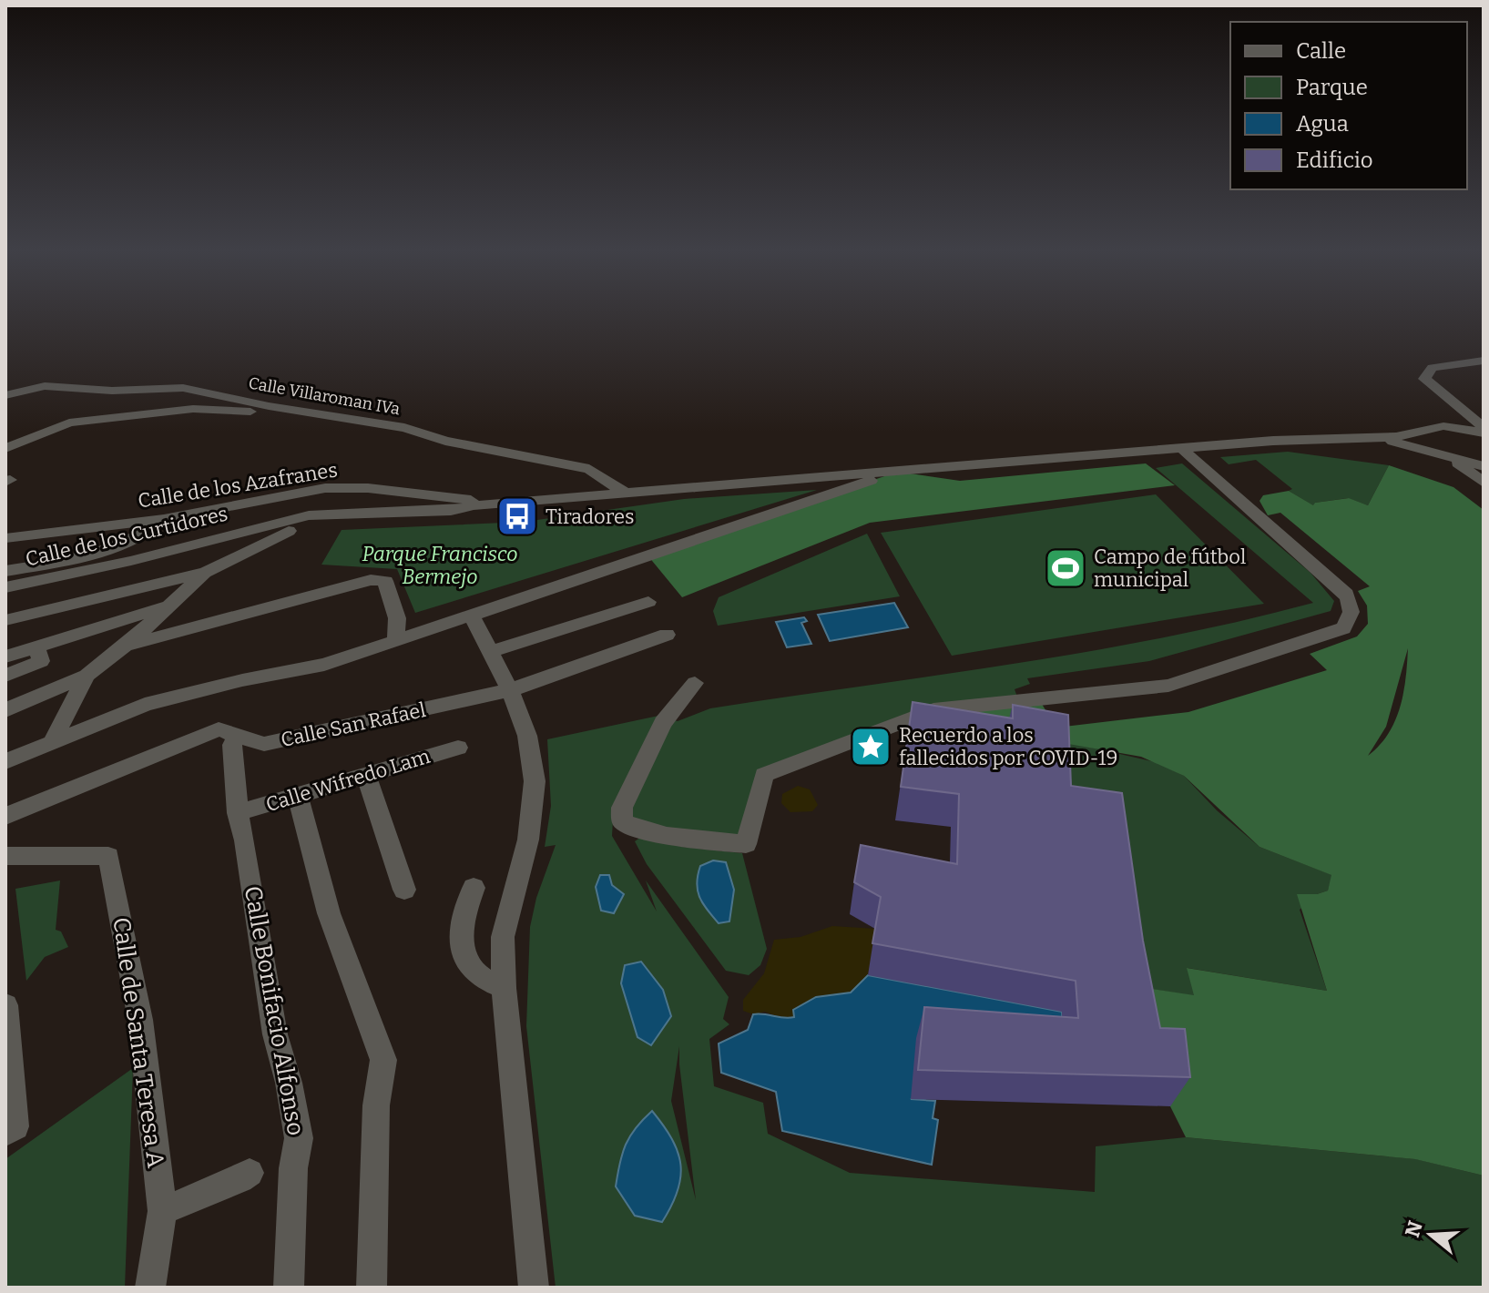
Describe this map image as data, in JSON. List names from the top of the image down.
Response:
{
  "streets": {
    "street": [
      "Calle Villaroman IVa",
      "Calle de los Azafranes",
      "Calle de los Curtidores",
      "Calle San Rafael",
      "Calle Wifredo Lam",
      "Calle Bonifacio Alfonso",
      "Calle de Santa Teresa A"
    ]
  },
  "crossings": [
    ["Calle San Rafael", "Calle Bonifacio Alfonso"],
    ["Calle Wifredo Lam", "Calle Bonifacio Alfonso"]
  ],
  "parks": ["Parque Francisco Bermejo"],
  "places": {
    "bus stop": ["Tiradores"],
    "sports": ["Campo de fútbol municipal"],
    "place": ["Recuerdo a los fallecidos por COVID-19"]
  },
  "legend": [
    "Calle",
    "Parque",
    "Agua",
    "Edificio"
  ],
  "north": "left"
}
